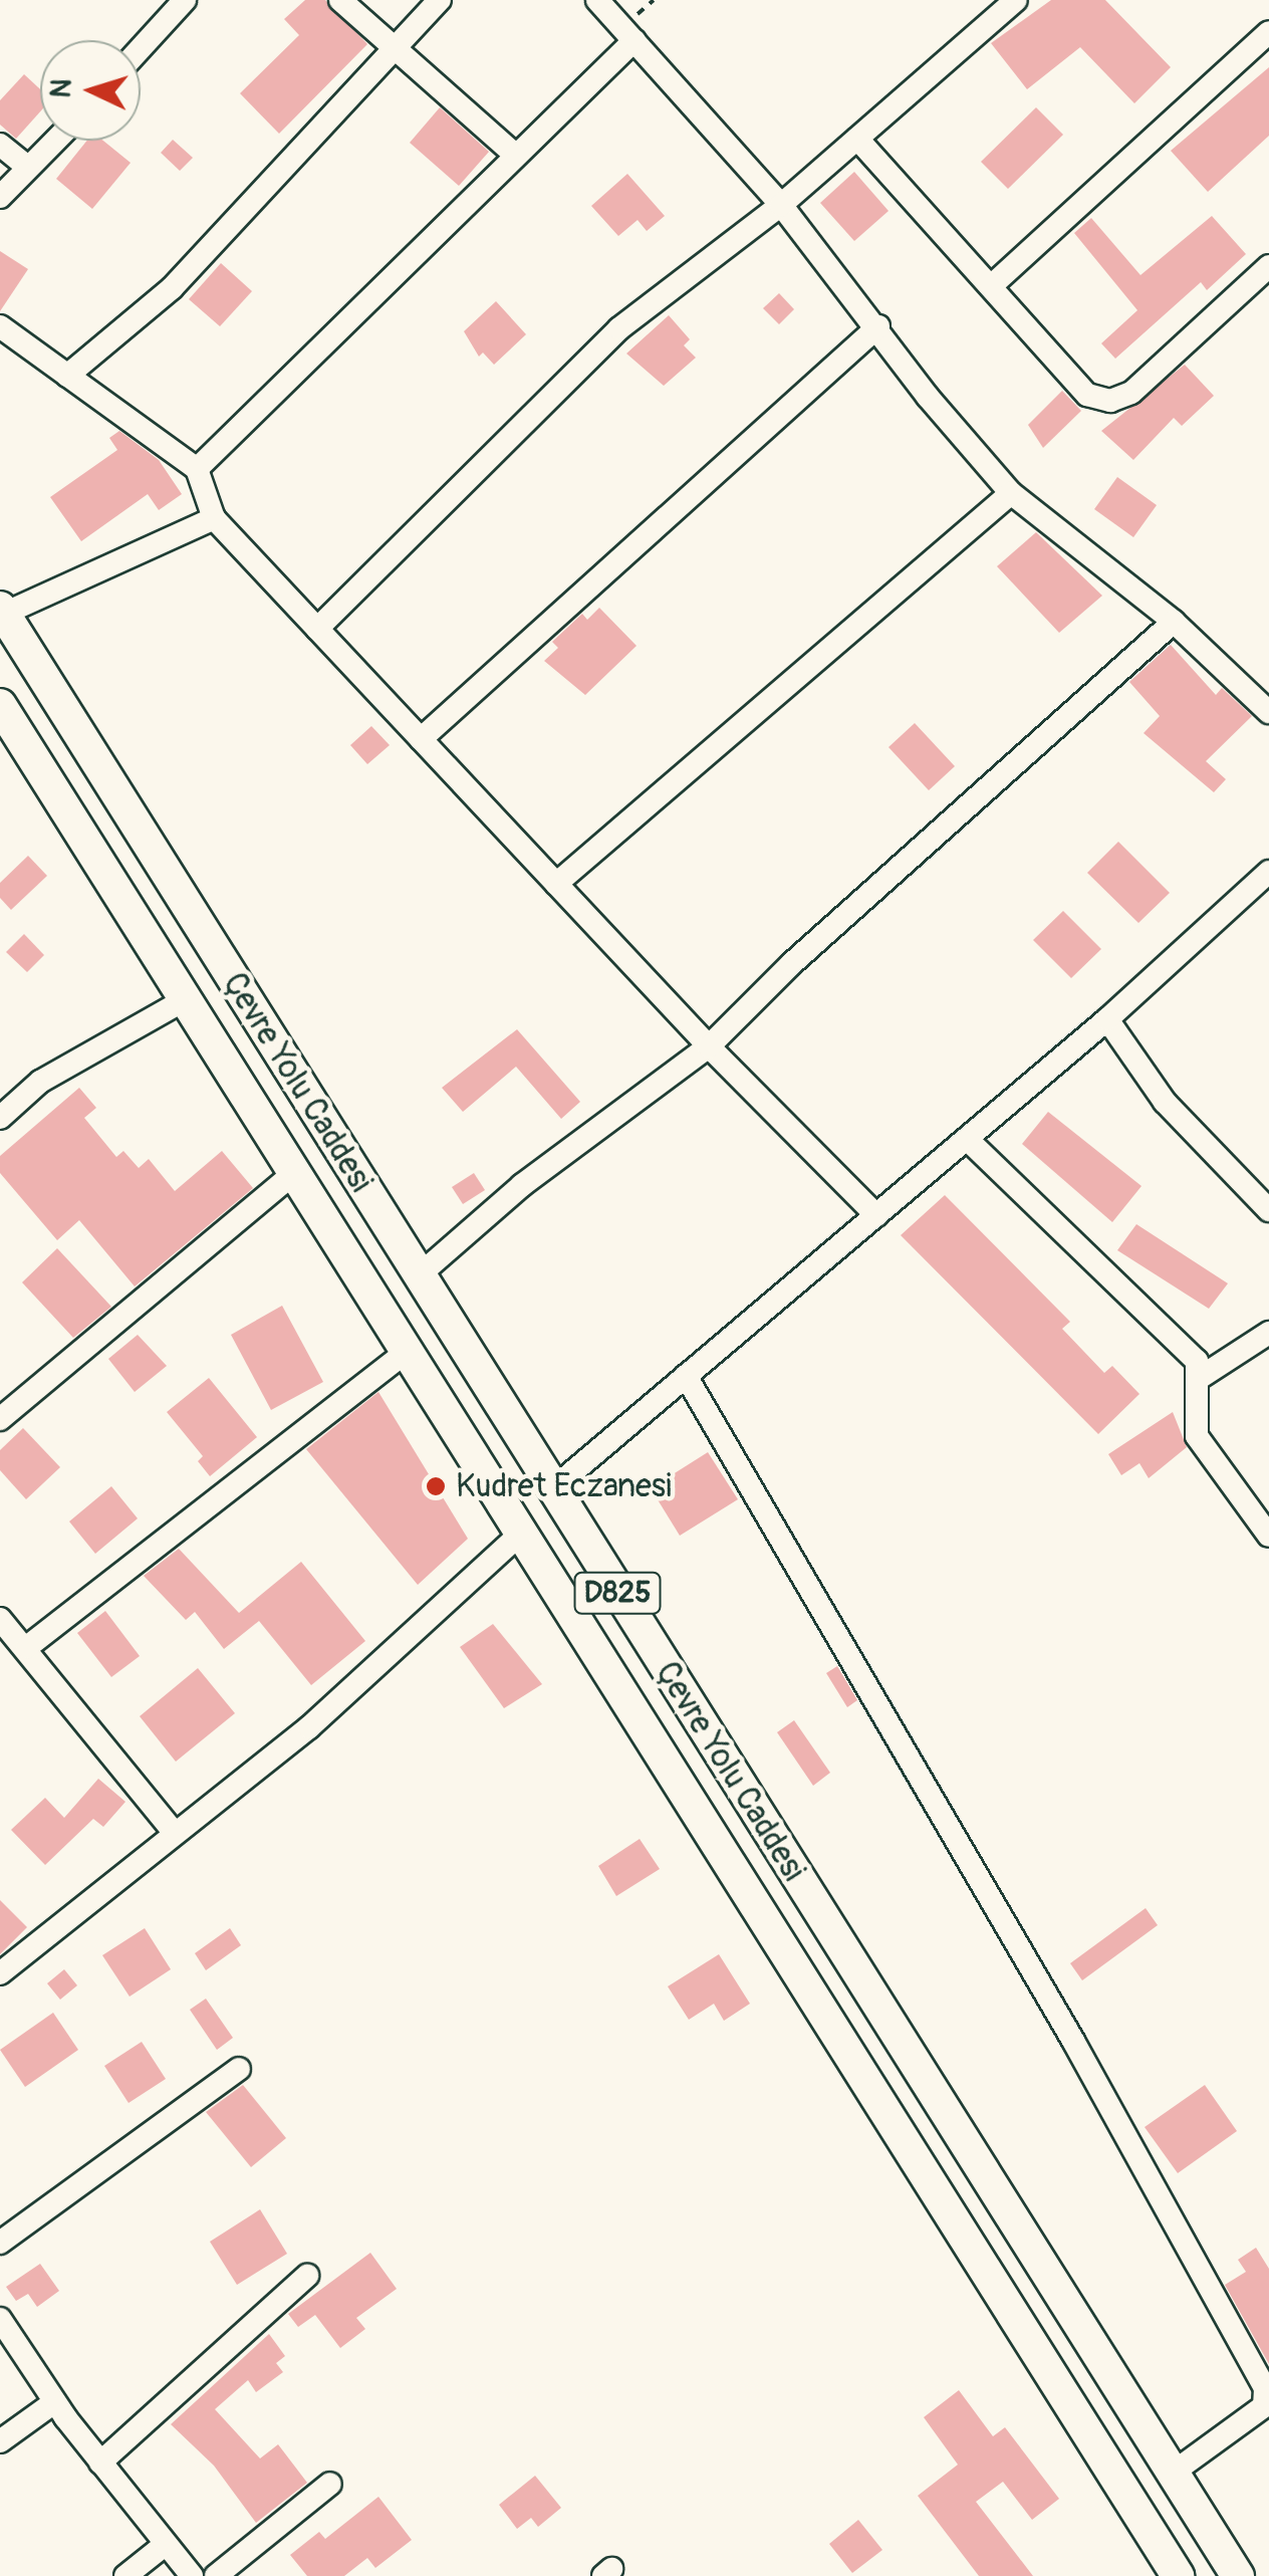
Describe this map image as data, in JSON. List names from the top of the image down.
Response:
{
  "streets": {
    "highway": ["Çevre Yolu Caddesi", "D825"]
  },
  "places": ["Kudret Eczanesi"],
  "north": "left"
}
